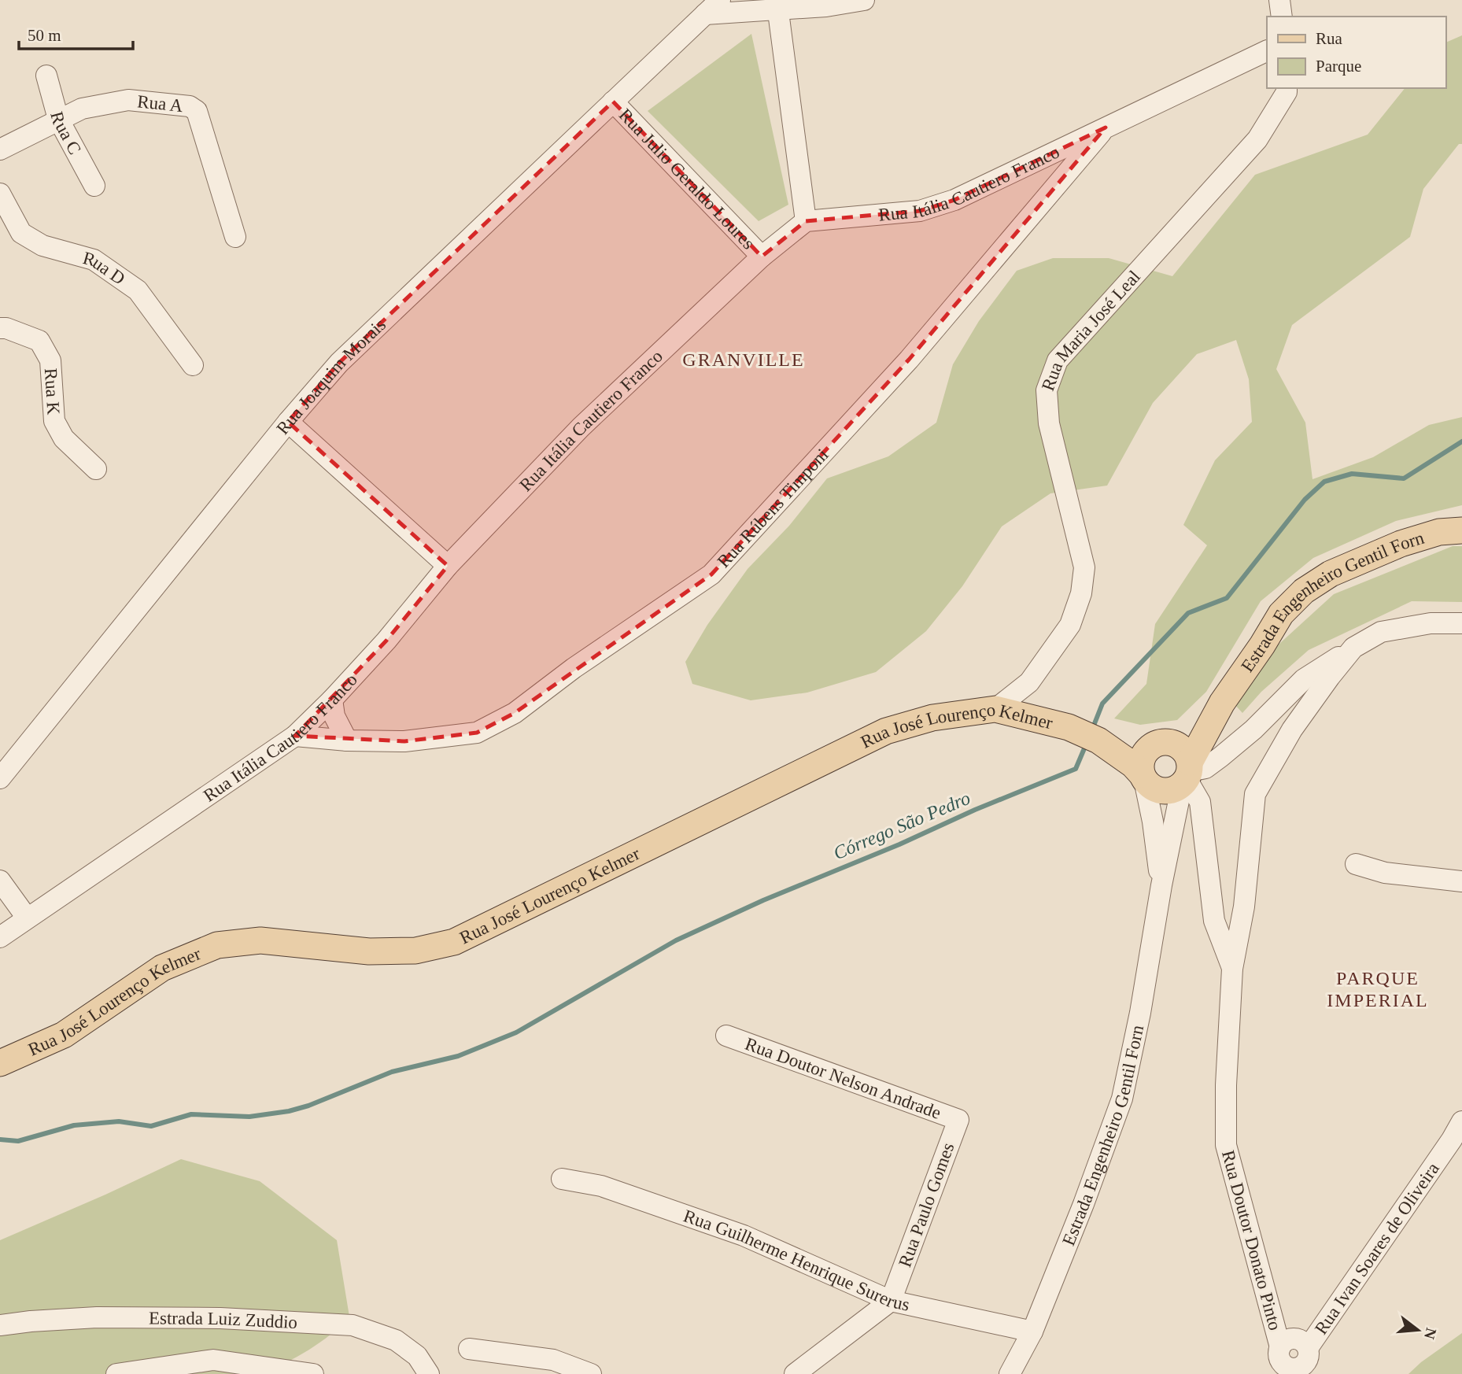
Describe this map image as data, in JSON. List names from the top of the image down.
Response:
{
  "streets": {
    "main road": ["Estrada Engenheiro Gentil Forn", "Rua José Lourenço Kelmer"],
    "street": [
      "Rua A",
      "Rua C",
      "Rua Julio Geraldo Loures",
      "Rua Itália Cautiero Franco",
      "Rua D",
      "Rua Maria José Leal",
      "Rua Joaquim Morais",
      "Rua K",
      "Rua Rúbens Timponi",
      "Rua Doutor Nelson Andrade",
      "Rua Paulo Gomes",
      "Rua Doutor Donato Pinto",
      "Rua Ivan Soares de Oliveira",
      "Rua Guilherme Henrique Surerus",
      "Estrada Luiz Zuddio"
    ]
  },
  "crossings": [
    ["Rua A", "Rua C"],
    ["Rua Julio Geraldo Loures", "Rua Itália Cautiero Franco"],
    ["Rua Julio Geraldo Loures", "Rua Joaquim Morais"],
    ["Rua Itália Cautiero Franco", "Rua Rúbens Timponi"],
    ["Rua Maria José Leal", "Rua José Lourenço Kelmer"],
    ["Estrada Engenheiro Gentil Forn", "Rua José Lourenço Kelmer"],
    ["Estrada Engenheiro Gentil Forn", "Rua Doutor Donato Pinto"],
    ["Estrada Engenheiro Gentil Forn", "Rua Guilherme Henrique Surerus"],
    ["Rua José Lourenço Kelmer", "Rua Doutor Donato Pinto"],
    ["Rua Doutor Nelson Andrade", "Rua Paulo Gomes"],
    ["Rua Paulo Gomes", "Rua Guilherme Henrique Surerus"],
    ["Rua Doutor Donato Pinto", "Rua Ivan Soares de Oliveira"]
  ],
  "districts": ["GRANVILLE", "PARQUE IMPERIAL"],
  "water": ["Córrego São Pedro"],
  "legend": ["Rua", "Parque"],
  "scale_bar": "50 m",
  "north": "right"
}
